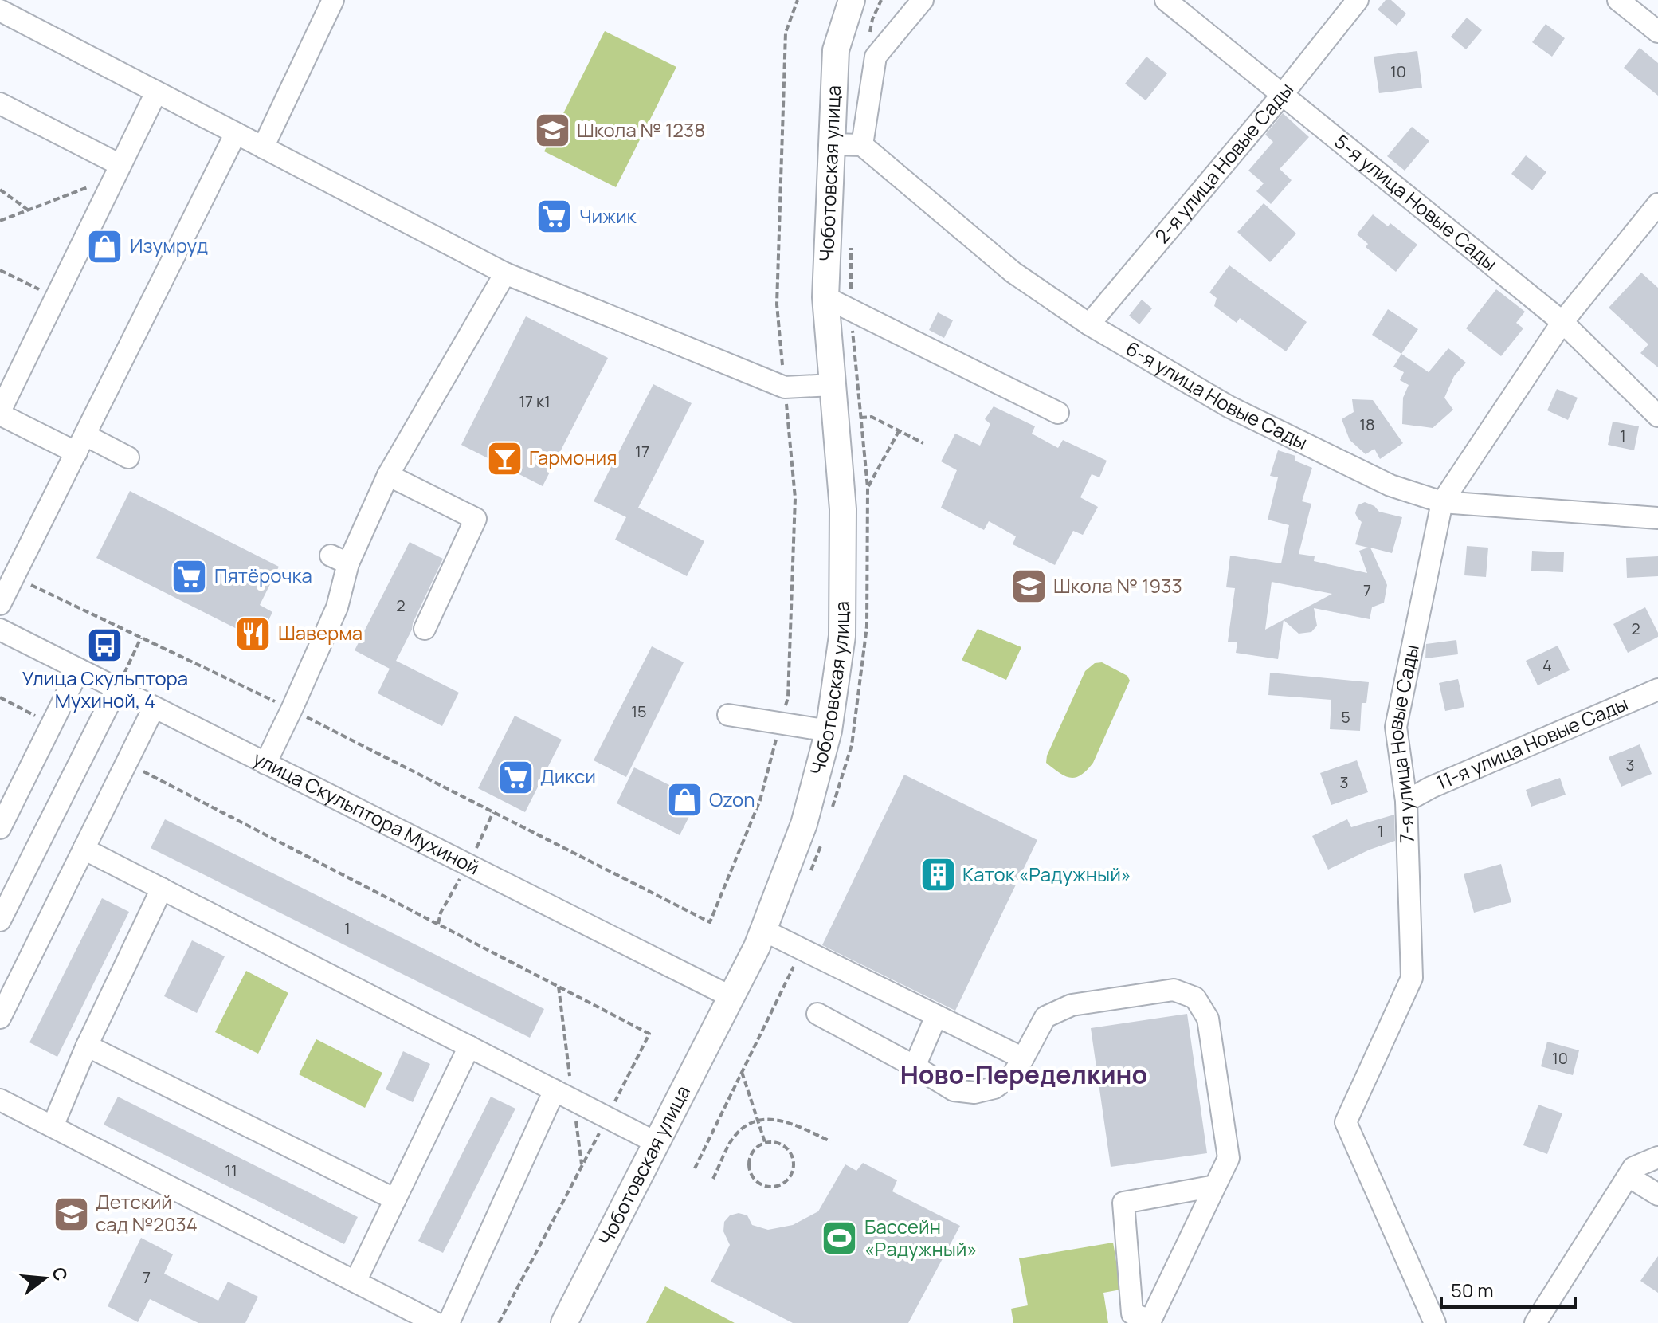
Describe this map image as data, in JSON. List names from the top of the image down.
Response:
{
  "streets": {
    "main road": ["Чоботовская улица"],
    "street": [
      "2-я улица Новые Сады",
      "5-я улица Новые Сады",
      "6-я улица Новые Сады",
      "7-я улица Новые Сады",
      "11-я улица Новые Сады",
      "улица Скульптора Мухиной"
    ]
  },
  "crossings": [
    ["2-я улица Новые Сады", "5-я улица Новые Сады"],
    ["2-я улица Новые Сады", "6-я улица Новые Сады"],
    ["Чоботовская улица", "улица Скульптора Мухиной"],
    ["5-я улица Новые Сады", "7-я улица Новые Сады"],
    ["6-я улица Новые Сады", "7-я улица Новые Сады"],
    ["7-я улица Новые Сады", "11-я улица Новые Сады"]
  ],
  "districts": ["Ново-Переделкино"],
  "places": {
    "school or university": ["Школа № 1238", "Школа № 1933", "Детский сад №2034"],
    "supermarket": ["Чижик", "Пятёрочка", "Дикси"],
    "shop": ["Изумруд", "Ozon"],
    "bar": ["Гармония"],
    "restaurant": ["Шаверма"],
    "bus stop": ["Улица Скульптора Мухиной, 4"],
    "building": ["Каток «Радужный»"],
    "sports": ["Бассейн «Радужный»"]
  },
  "house_numbers": [
    "10",
    "17 к1",
    "18",
    "1",
    "17",
    "7",
    "2",
    "2",
    "4",
    "15",
    "5",
    "3",
    "3",
    "1",
    "1",
    "10",
    "11",
    "7"
  ],
  "scale_bar": "50 m",
  "north": "right"
}
